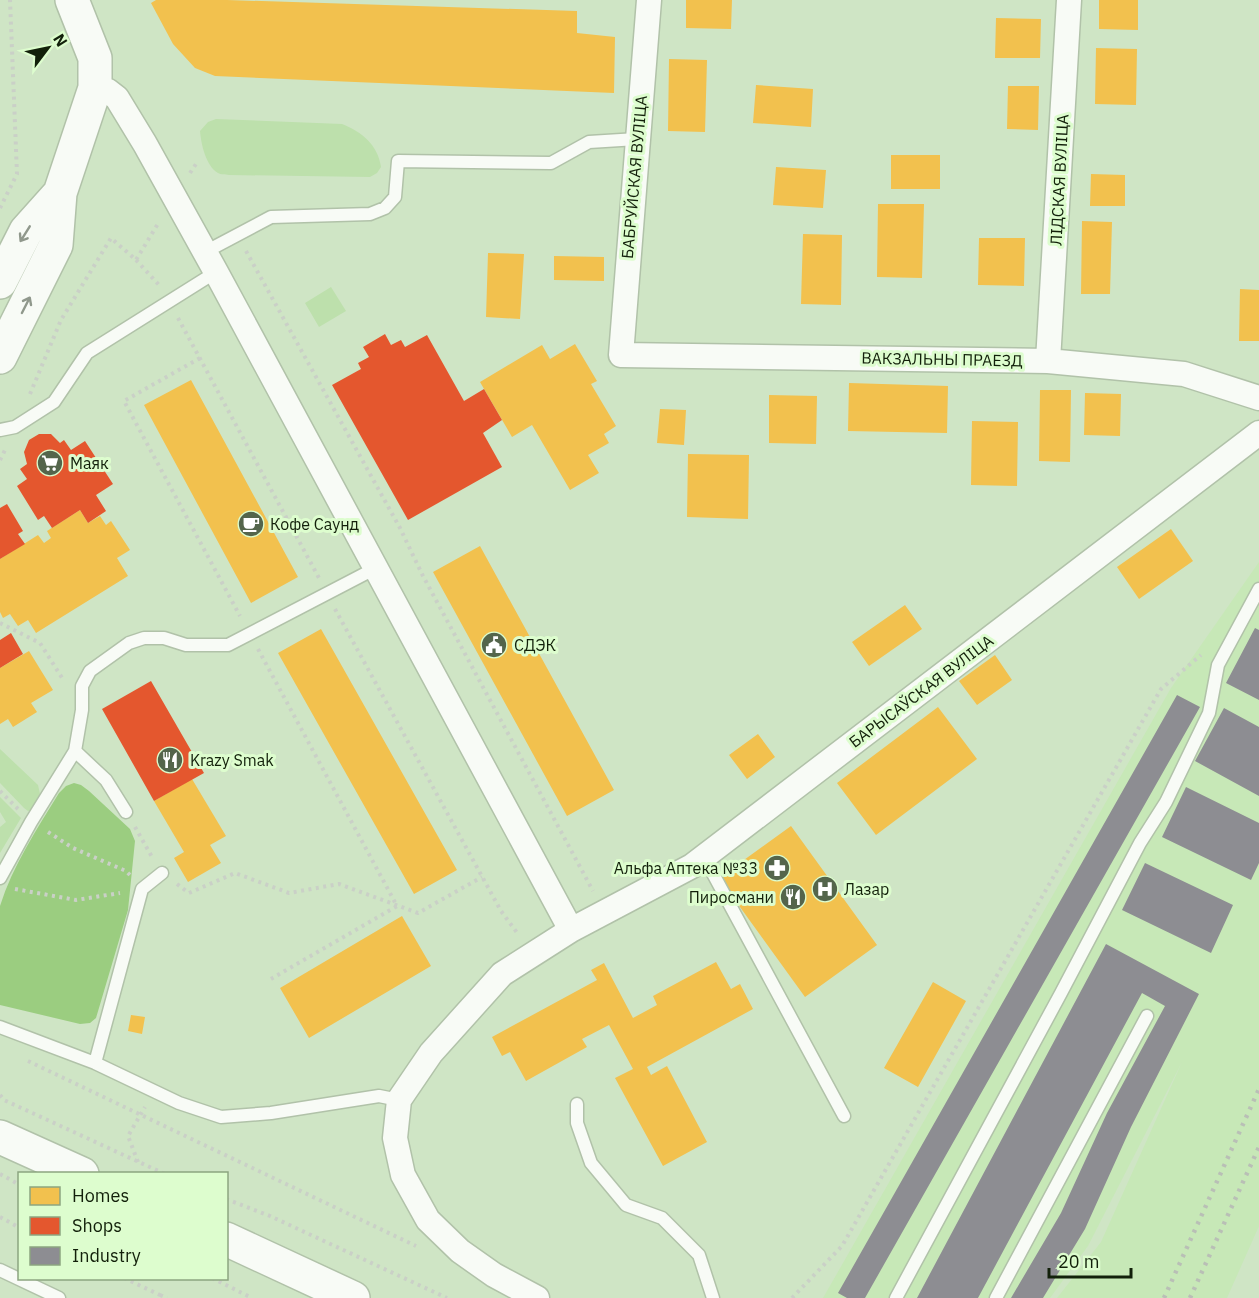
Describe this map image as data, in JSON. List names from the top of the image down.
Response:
{
  "streets": {
    "street": [
      "БАБРУЙСКАЯ ВУЛІЦА",
      "ЛІДСКАЯ ВУЛІЦА",
      "ВАКЗАЛЬНЫ ПРАЕЗД",
      "БАРЫСАЎСКАЯ ВУЛІЦА"
    ]
  },
  "crossings": [
    ["БАБРУЙСКАЯ ВУЛІЦА", "ВАКЗАЛЬНЫ ПРАЕЗД"],
    ["ЛІДСКАЯ ВУЛІЦА", "ВАКЗАЛЬНЫ ПРАЕЗД"]
  ],
  "places": {
    "supermarket": ["Маяк"],
    "cafe": ["Кофе Саунд"],
    "public building": ["СДЭК"],
    "restaurant": ["Krazy Smak", "Пиросмани"],
    "pharmacy": ["Альфа Аптека №33"],
    "hospital": ["Лазар"]
  },
  "legend": ["Homes", "Shops", "Industry"],
  "scale_bar": "20 m",
  "north": "top right"
}
